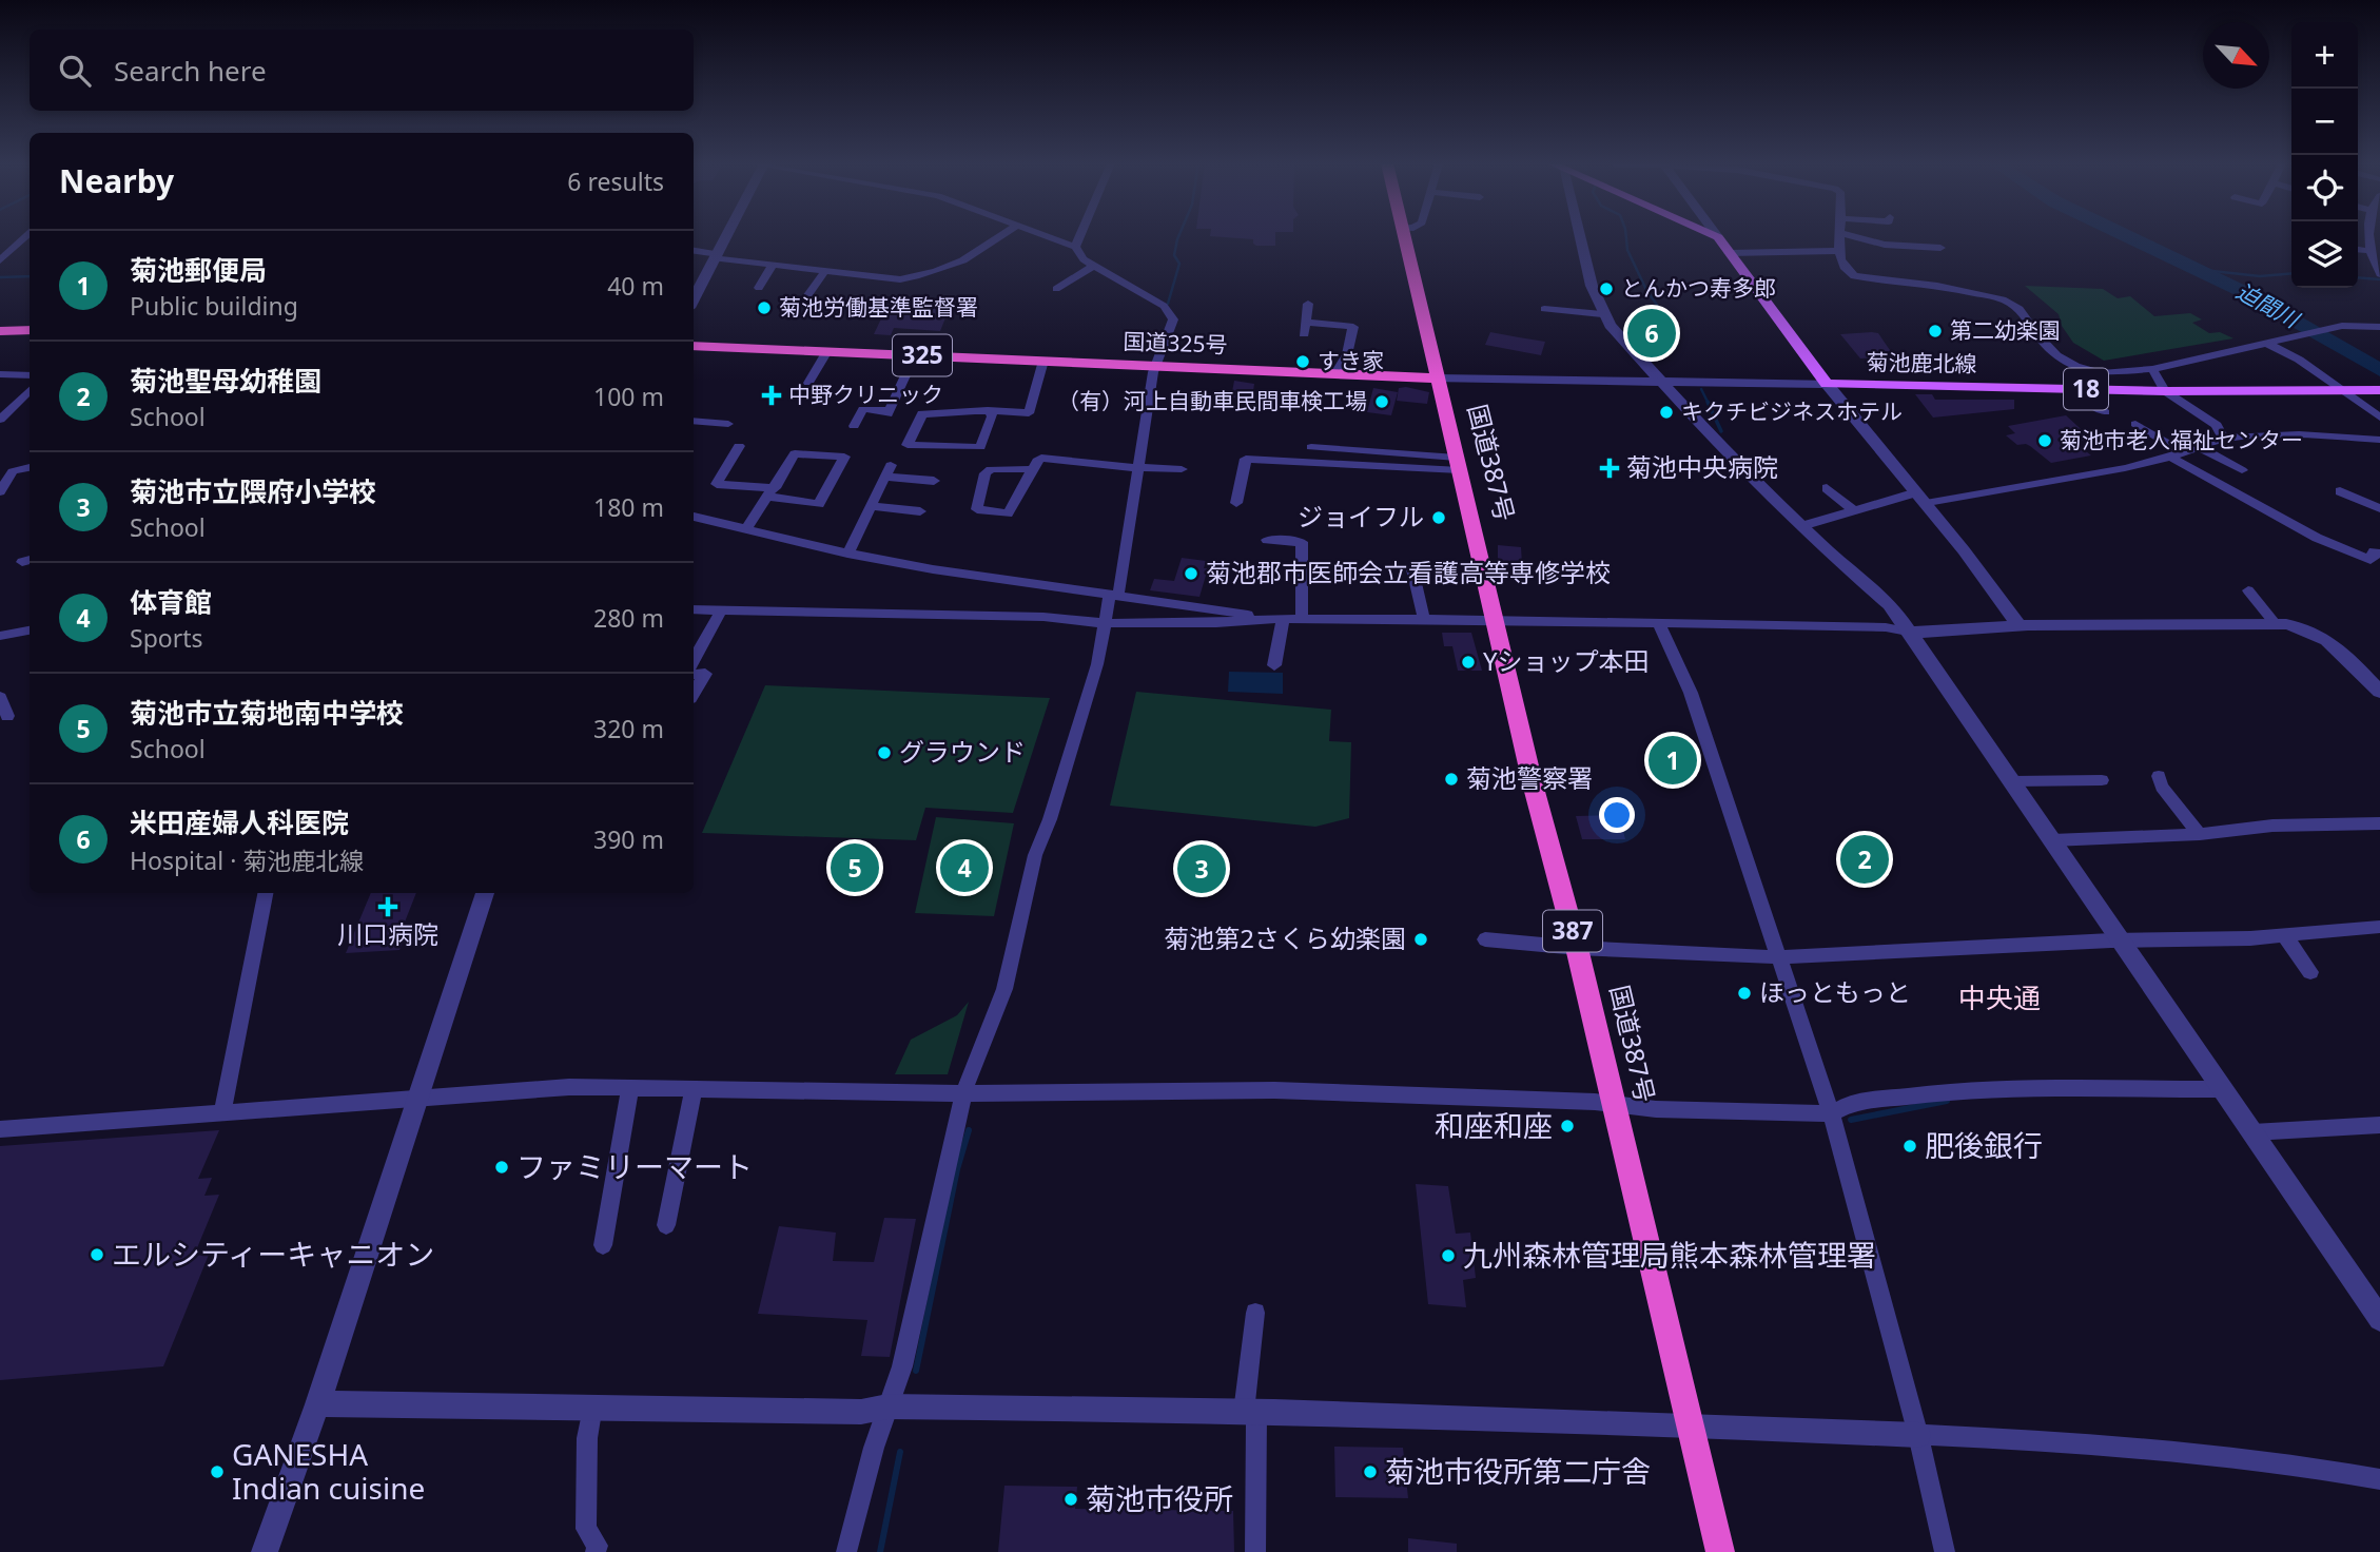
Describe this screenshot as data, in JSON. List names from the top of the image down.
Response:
{
  "streets": {
    "highway": [
      "国道325号",
      "325",
      "国道387号",
      "387"
    ],
    "main road": ["菊池鹿北線", "18"]
  },
  "crossings": [
    ["国道325号", "国道387号"]
  ],
  "districts": ["中央通"],
  "water": ["迫間川"],
  "places": {
    "other": [
      "とんかつ寿多郎",
      "菊池労働基準監督署",
      "第二幼楽園",
      "すき家",
      "（有）河上自動車民間車検工場",
      "キクチビジネスホテル",
      "菊池市老人福祉センター",
      "ジョイフル",
      "菊池郡市医師会立看護高等専修学校",
      "Yショップ本田",
      "グラウンド",
      "菊池警察署",
      "菊池第2さくら幼楽園",
      "ほっともっと",
      "和座和座",
      "肥後銀行",
      "ファミリーマート",
      "エルシティーキャニオン",
      "九州森林管理局熊本森林管理署",
      "GANESHA Indian cuisine",
      "菊池市役所第二庁舎",
      "菊池市役所"
    ],
    "health": ["中野クリニック", "菊池中央病院", "川口病院"]
  },
  "north": "bottom right",
  "page": {
    "map_buttons": ["+", "−"],
    "search": "Search here",
    "heading": ["Nearby", "6 results"],
    "list": [
      {
        "mark": "1",
        "name": "菊池郵便局",
        "note": "Public building",
        "value": "40 m"
      },
      {
        "mark": "2",
        "name": "菊池聖母幼稚園",
        "note": "School",
        "value": "100 m"
      },
      {
        "mark": "3",
        "name": "菊池市立隈府小学校",
        "note": "School",
        "value": "180 m"
      },
      {
        "mark": "4",
        "name": "体育館",
        "note": "Sports",
        "value": "280 m"
      },
      {
        "mark": "5",
        "name": "菊池市立菊地南中学校",
        "note": "School",
        "value": "320 m"
      },
      {
        "mark": "6",
        "name": "米田産婦人科医院",
        "note": "Hospital · 菊池鹿北線",
        "value": "390 m"
      }
    ],
    "pins": [
      "6",
      "1",
      "2",
      "4",
      "5",
      "3"
    ]
  }
}
